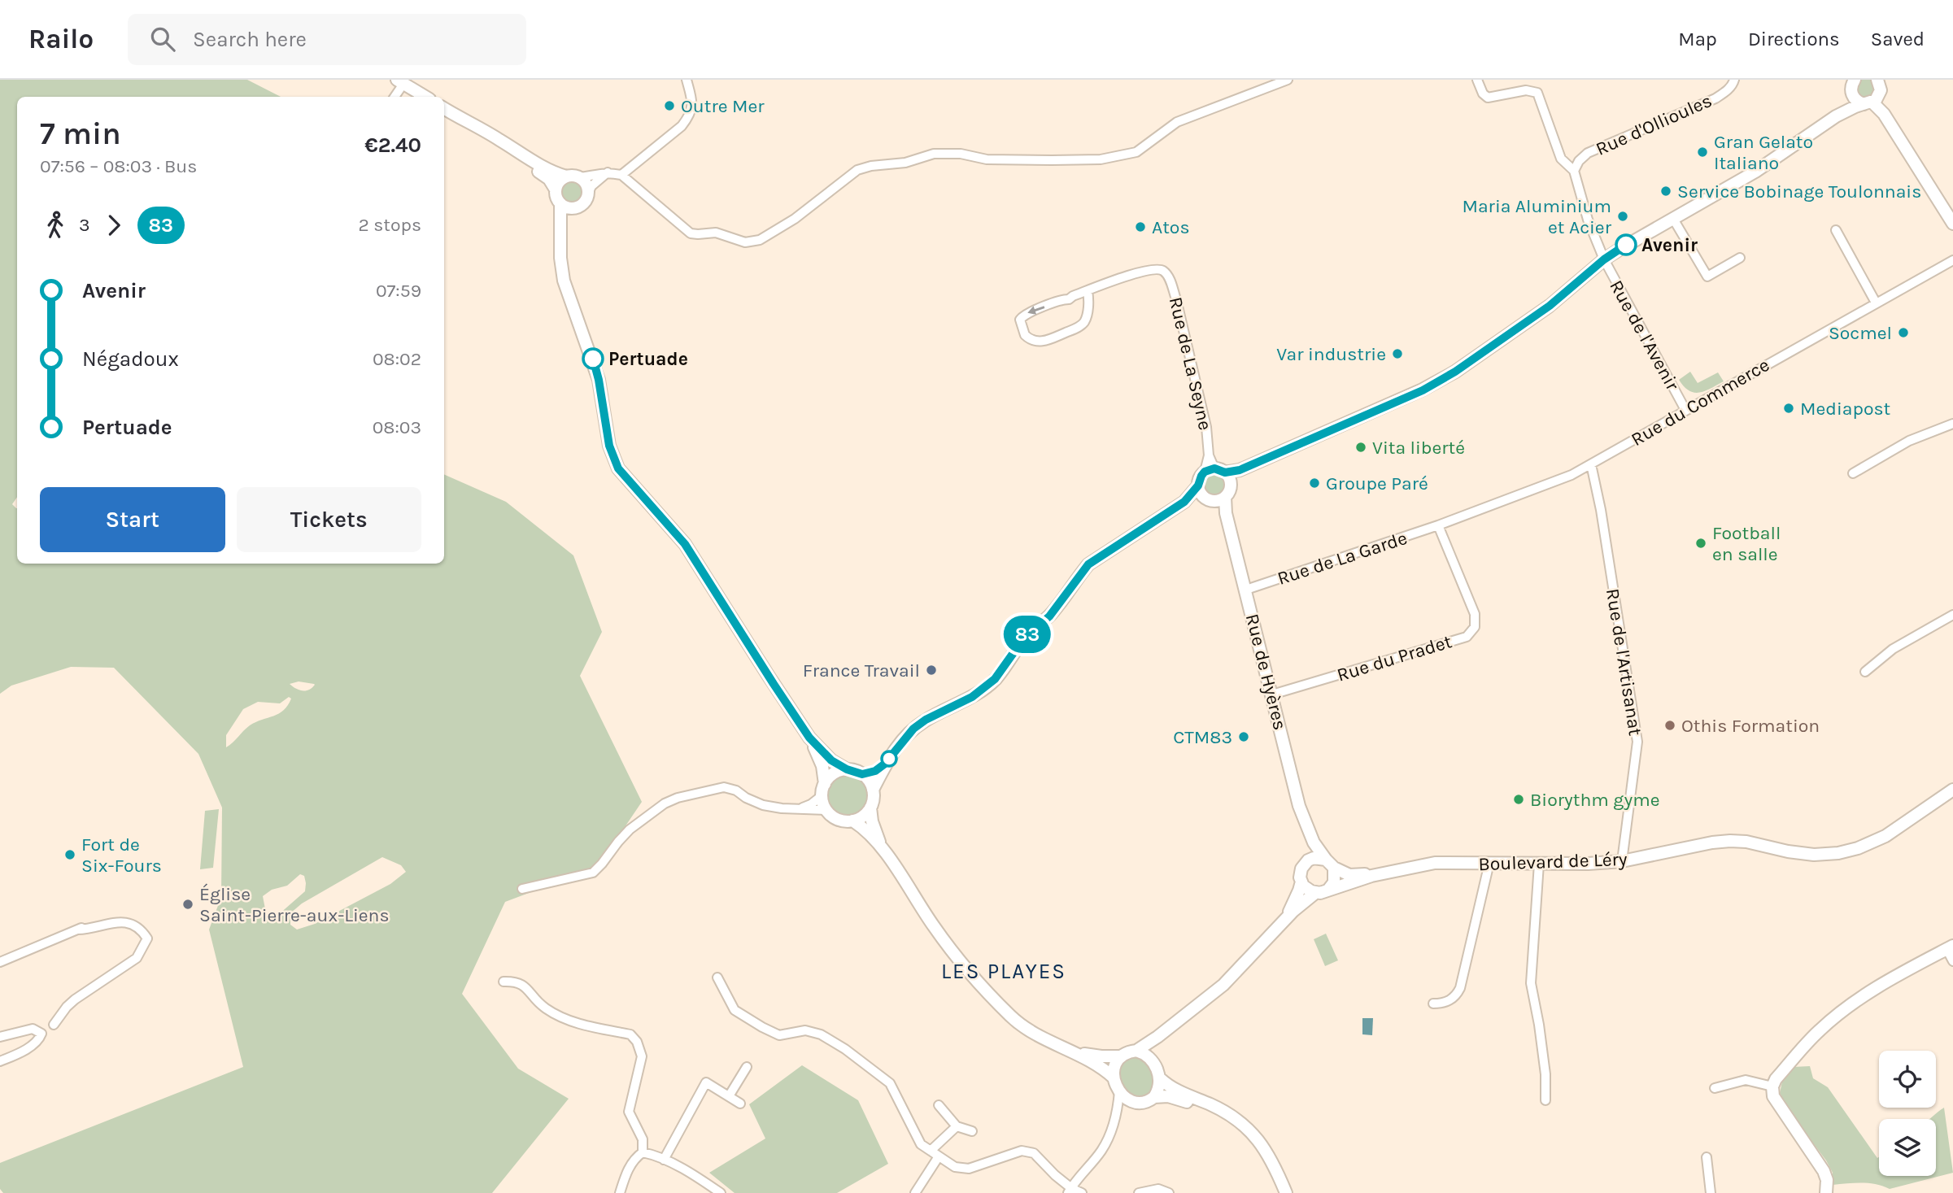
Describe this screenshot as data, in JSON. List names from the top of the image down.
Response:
{
  "streets": {
    "street": [
      "Rue d'Ollioules",
      "Rue de l'Avenir",
      "Rue de La Seyne",
      "Rue du Commerce",
      "Rue de La Garde",
      "Rue du Pradet",
      "Rue de l'Artisanat",
      "Rue de Hyères",
      "Boulevard de Léry"
    ]
  },
  "crossings": [
    ["Rue d'Ollioules", "Rue de l'Avenir"],
    ["Rue de l'Avenir", "Rue du Commerce"],
    ["Rue de La Seyne", "Rue de Hyères"],
    ["Rue du Commerce", "Rue de La Garde"],
    ["Rue du Commerce", "Rue du Pradet"],
    ["Rue du Commerce", "Rue de l'Artisanat"],
    ["Rue de La Garde", "Rue du Pradet"],
    ["Rue de La Garde", "Rue de Hyères"],
    ["Rue du Pradet", "Rue de Hyères"],
    ["Rue de l'Artisanat", "Boulevard de Léry"],
    ["Rue de Hyères", "Boulevard de Léry"]
  ],
  "districts": ["LES PLAYES"],
  "places": [
    "Outre Mer",
    "Gran Gelato Italiano",
    "Service Bobinage Toulonnais",
    "Maria Aluminium et Acier",
    "Atos",
    "Avenir",
    "Socmel",
    "Var industrie",
    "Pertuade",
    "Mediapost",
    "Vita liberté",
    "Groupe Paré",
    "Football en salle",
    "France Travail",
    "Othis Formation",
    "CTM83",
    "Biorythm gyme",
    "Fort de Six-Fours",
    "Église Saint-Pierre-aux-Liens"
  ],
  "lines": ["bus line 83"],
  "page": {
    "header": "Railo",
    "search": "Search here",
    "nav": ["Map", "Directions", "Saved"],
    "on_map": "83",
    "heading": ["7 min", "07:56 – 08:03 · Bus", "€2.40"],
    "legs": ["3", "83", "2 stops"],
    "list": [
      {
        "name": "Avenir",
        "value": "07:59"
      },
      {
        "name": "Négadoux",
        "value": "08:02"
      },
      {
        "name": "Pertuade",
        "value": "08:03"
      }
    ],
    "buttons": ["Start", "Tickets"]
  }
}
